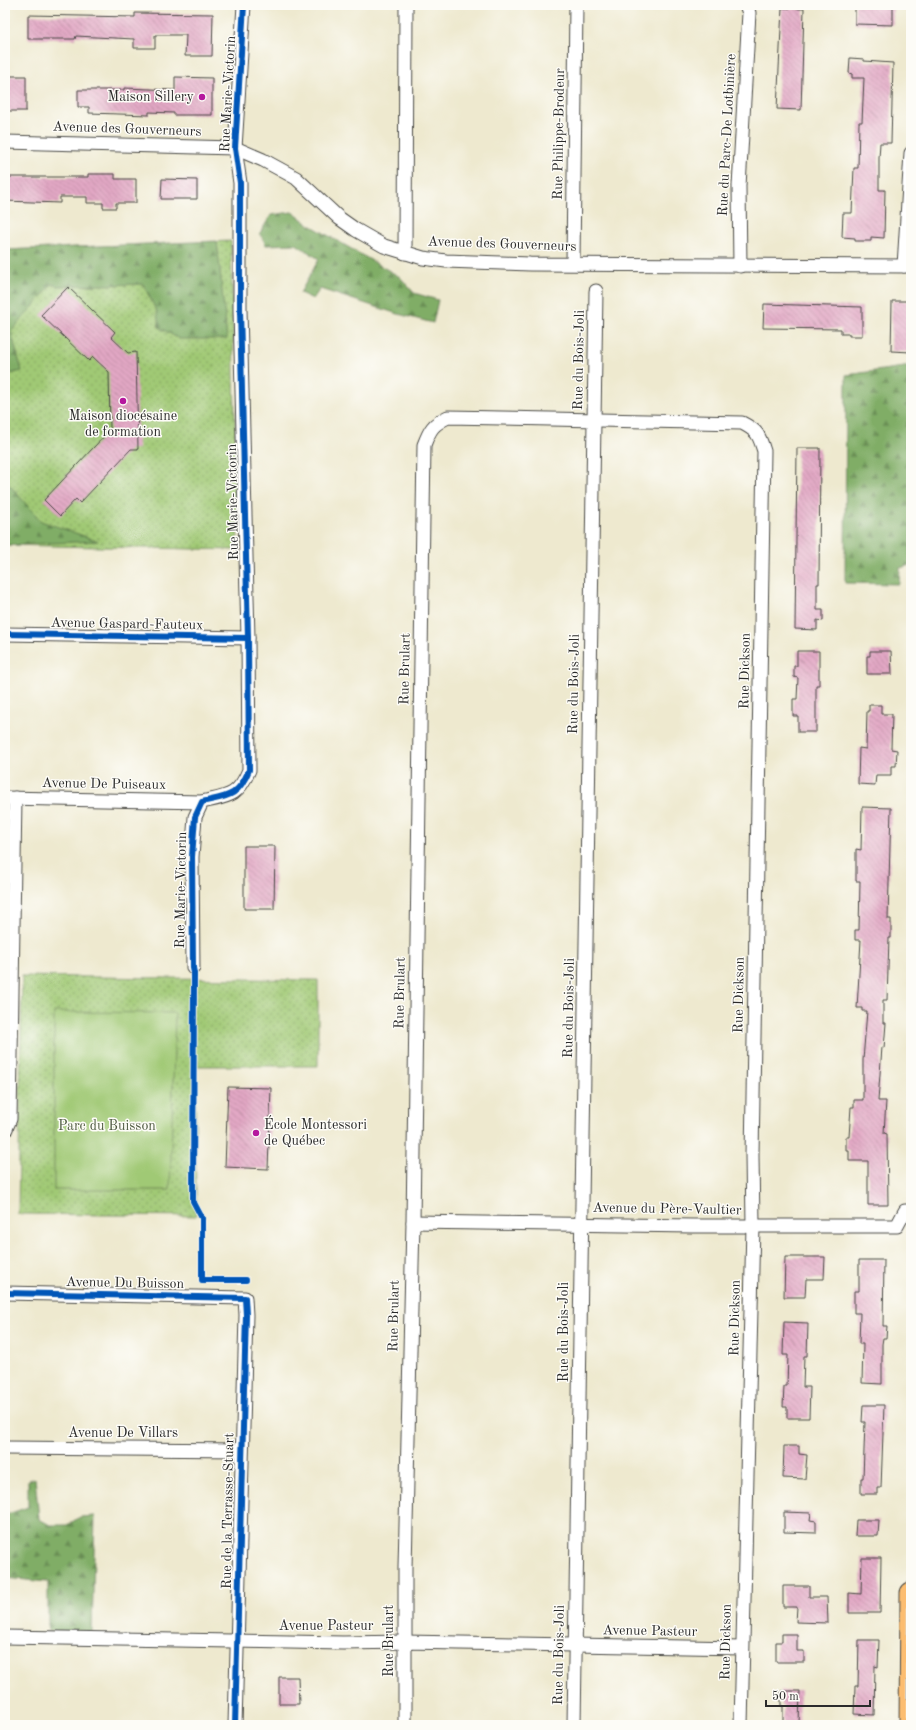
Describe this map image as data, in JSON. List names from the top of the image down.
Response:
{
  "streets": {
    "street": [
      "Rue Marie-Victorin",
      "Avenue des Gouverneurs",
      "Rue Philippe-Brodeur",
      "Rue du Parc-De Lotbinière",
      "Rue du Bois-Joli",
      "Avenue Gaspard-Fauteux",
      "Rue Brulart",
      "Rue Dickson",
      "Avenue De Puiseaux",
      "Avenue du Père-Vaultier",
      "Avenue Du Buisson",
      "Avenue De Villars",
      "Rue de la Terrasse-Stuart",
      "Avenue Pasteur"
    ]
  },
  "crossings": [
    ["Rue Marie-Victorin", "Avenue des Gouverneurs"],
    ["Rue Marie-Victorin", "Avenue Gaspard-Fauteux"],
    ["Rue Marie-Victorin", "Avenue De Puiseaux"],
    ["Avenue des Gouverneurs", "Rue Philippe-Brodeur"],
    ["Avenue des Gouverneurs", "Rue du Parc-De Lotbinière"],
    ["Rue du Bois-Joli", "Rue Brulart"],
    ["Rue du Bois-Joli", "Rue Dickson"],
    ["Rue du Bois-Joli", "Avenue du Père-Vaultier"],
    ["Rue du Bois-Joli", "Avenue Pasteur"],
    ["Rue Brulart", "Rue Dickson"],
    ["Rue Brulart", "Avenue du Père-Vaultier"],
    ["Rue Brulart", "Avenue Pasteur"],
    ["Rue Dickson", "Avenue du Père-Vaultier"],
    ["Rue Dickson", "Avenue Pasteur"],
    ["Avenue Du Buisson", "Rue de la Terrasse-Stuart"],
    ["Avenue De Villars", "Rue de la Terrasse-Stuart"],
    ["Rue de la Terrasse-Stuart", "Avenue Pasteur"]
  ],
  "parks": ["Parc du Buisson"],
  "places": ["Maison Sillery", "Maison diocésaine de formation", "École Montessori de Québec"],
  "scale_bar": "50 m"
}
